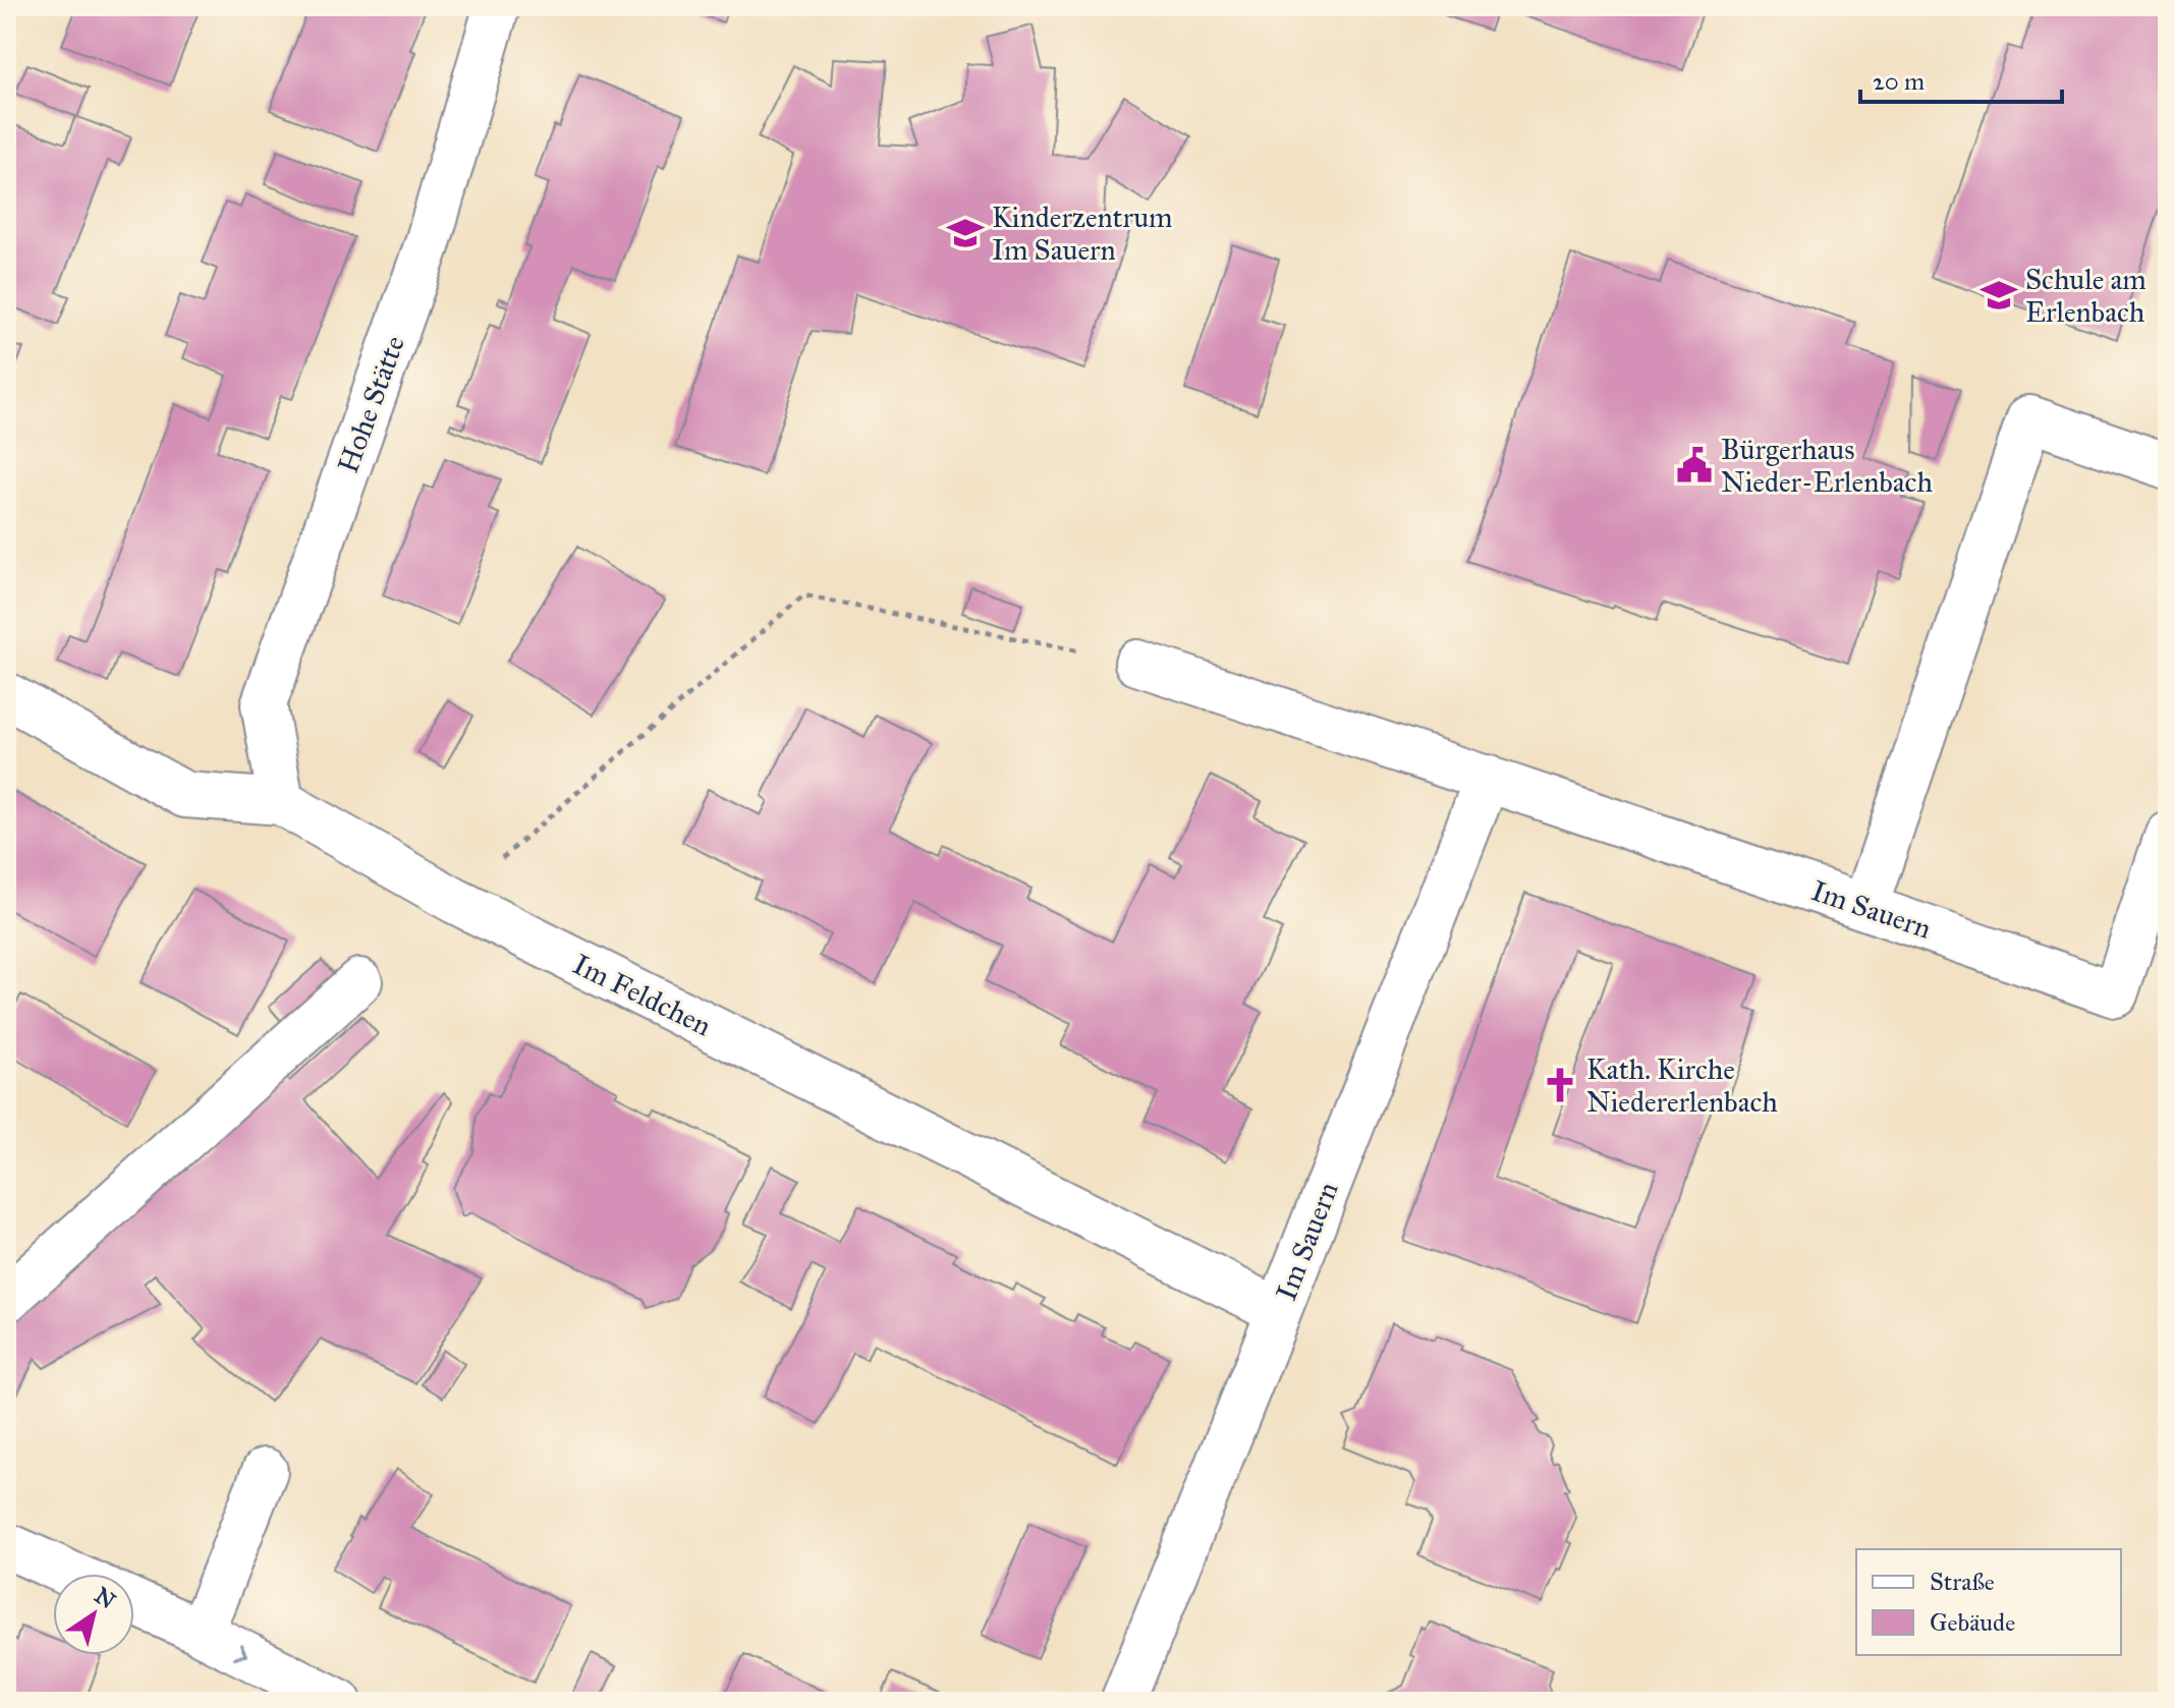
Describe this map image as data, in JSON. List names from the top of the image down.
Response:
{
  "streets": {
    "street": ["Hohe Stätte", "Im Sauern", "Im Feldchen"]
  },
  "crossings": [
    ["Hohe Stätte", "Im Feldchen"],
    ["Im Sauern", "Im Feldchen"]
  ],
  "places": {
    "school or university": ["Kinderzentrum Im Sauern", "Schule am Erlenbach"],
    "public building": ["Bürgerhaus Nieder-Erlenbach"],
    "church": ["Kath. Kirche Niedererlenbach"]
  },
  "legend": ["Straße", "Gebäude"],
  "scale_bar": "20 m",
  "north": "top right"
}
